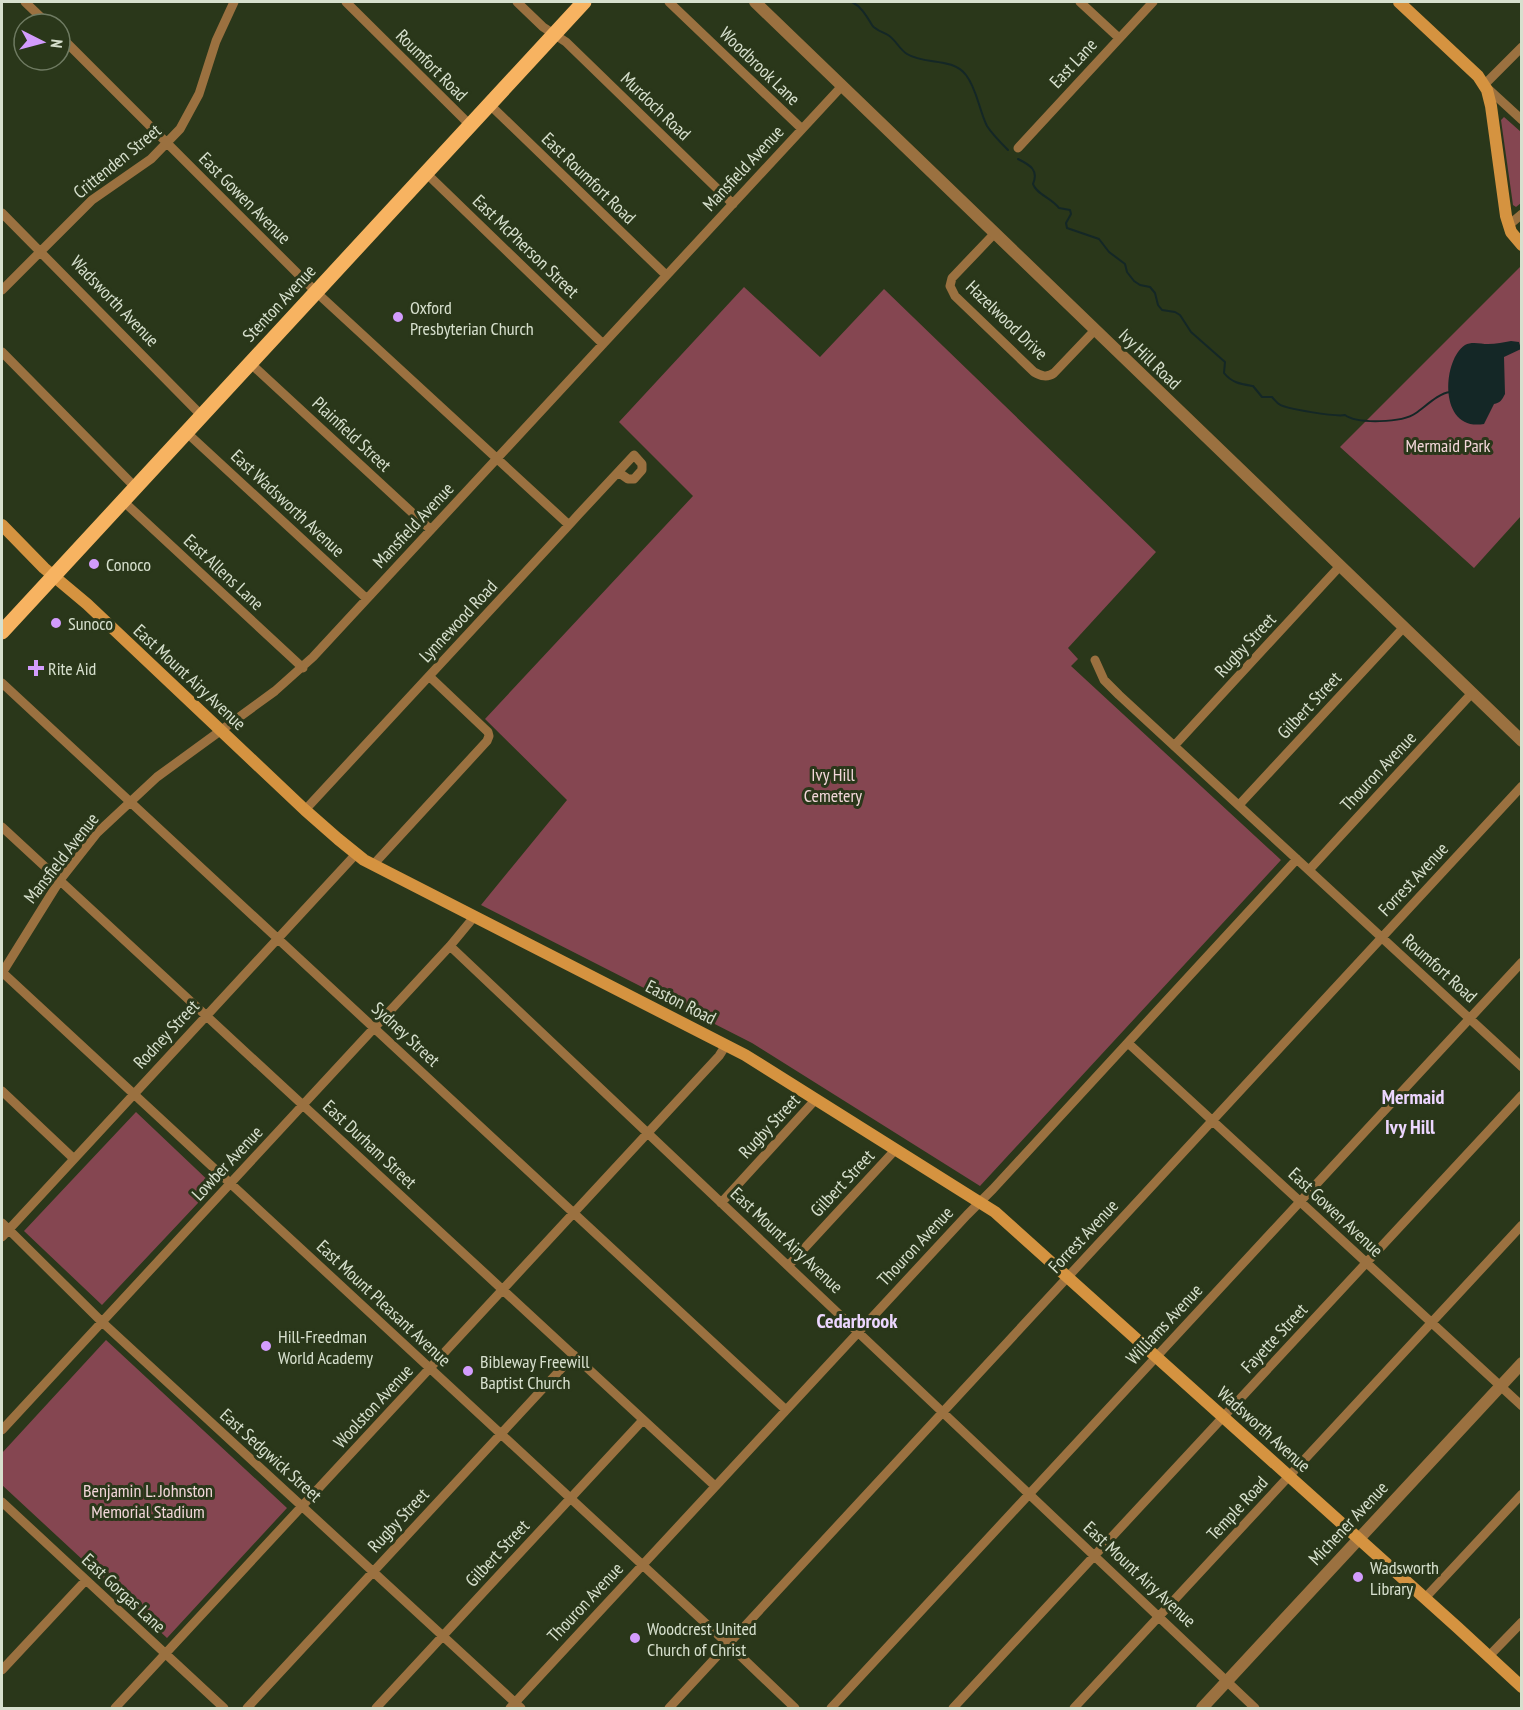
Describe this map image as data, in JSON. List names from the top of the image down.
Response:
{
  "streets": {
    "main road": [
      "Wadsworth Avenue",
      "Stenton Avenue",
      "East Mount Airy Avenue",
      "Easton Road"
    ],
    "street": [
      "East Lane",
      "Roumfort Road",
      "Woodbrook Lane",
      "Murdoch Road",
      "Crittenden Street",
      "Mansfield Avenue",
      "East Roumfort Road",
      "East Gowen Avenue",
      "East McPherson Street",
      "Hazelwood Drive",
      "Ivy Hill Road",
      "Plainfield Street",
      "East Wadsworth Avenue",
      "East Allens Lane",
      "Lynnewood Road",
      "Rugby Street",
      "Gilbert Street",
      "Thouron Avenue",
      "Forrest Avenue",
      "Rodney Street",
      "Sydney Street",
      "East Durham Street",
      "Lowber Avenue",
      "East Mount Pleasant Avenue",
      "Williams Avenue",
      "Fayette Street",
      "Woolston Avenue",
      "East Sedgwick Street",
      "Temple Road",
      "Michener Avenue",
      "East Gorgas Lane"
    ]
  },
  "crossings": [
    ["Roumfort Road", "Stenton Avenue"],
    ["Roumfort Road", "Thouron Avenue"],
    ["Roumfort Road", "Forrest Avenue"],
    ["Roumfort Road", "Williams Avenue"],
    ["Woodbrook Lane", "Mansfield Avenue"],
    ["Murdoch Road", "Mansfield Avenue"],
    ["Murdoch Road", "Stenton Avenue"],
    ["Crittenden Street", "East Gowen Avenue"],
    ["Crittenden Street", "Wadsworth Avenue"],
    ["Mansfield Avenue", "East Roumfort Road"],
    ["Mansfield Avenue", "East Gowen Avenue"],
    ["Mansfield Avenue", "East McPherson Street"],
    ["Mansfield Avenue", "Ivy Hill Road"],
    ["Mansfield Avenue", "Plainfield Street"],
    ["Mansfield Avenue", "East Wadsworth Avenue"],
    ["Mansfield Avenue", "East Allens Lane"],
    ["Mansfield Avenue", "East Mount Airy Avenue"],
    ["Mansfield Avenue", "Sydney Street"],
    ["Mansfield Avenue", "East Durham Street"],
    ["Mansfield Avenue", "East Mount Pleasant Avenue"],
    ["East Roumfort Road", "Stenton Avenue"],
    ["East Gowen Avenue", "Stenton Avenue"],
    ["East Gowen Avenue", "Lynnewood Road"],
    ["East Gowen Avenue", "Thouron Avenue"],
    ["East Gowen Avenue", "Forrest Avenue"],
    ["East Gowen Avenue", "Williams Avenue"],
    ["East Gowen Avenue", "Fayette Street"],
    ["East Gowen Avenue", "Temple Road"],
    ["East Gowen Avenue", "Michener Avenue"],
    ["East McPherson Street", "Stenton Avenue"],
    ["Wadsworth Avenue", "Stenton Avenue"],
    ["Wadsworth Avenue", "Thouron Avenue"],
    ["Wadsworth Avenue", "Forrest Avenue"],
    ["Wadsworth Avenue", "Easton Road"],
    ["Wadsworth Avenue", "Williams Avenue"],
    ["Wadsworth Avenue", "Fayette Street"],
    ["Wadsworth Avenue", "Temple Road"],
    ["Wadsworth Avenue", "Michener Avenue"],
    ["Stenton Avenue", "Plainfield Street"],
    ["Stenton Avenue", "East Wadsworth Avenue"],
    ["Stenton Avenue", "East Allens Lane"],
    ["Stenton Avenue", "East Mount Airy Avenue"],
    ["Hazelwood Drive", "Ivy Hill Road"],
    ["Ivy Hill Road", "Rugby Street"],
    ["Ivy Hill Road", "Gilbert Street"],
    ["Ivy Hill Road", "Thouron Avenue"],
    ["Lynnewood Road", "East Mount Airy Avenue"],
    ["Rugby Street", "East Mount Airy Avenue"],
    ["Rugby Street", "Easton Road"],
    ["Rugby Street", "East Durham Street"],
    ["Rugby Street", "East Mount Pleasant Avenue"],
    ["Rugby Street", "East Sedgwick Street"],
    ["East Mount Airy Avenue", "Gilbert Street"],
    ["East Mount Airy Avenue", "Thouron Avenue"],
    ["East Mount Airy Avenue", "Forrest Avenue"],
    ["East Mount Airy Avenue", "Easton Road"],
    ["East Mount Airy Avenue", "Rodney Street"],
    ["East Mount Airy Avenue", "Lowber Avenue"],
    ["East Mount Airy Avenue", "Williams Avenue"],
    ["East Mount Airy Avenue", "Fayette Street"],
    ["East Mount Airy Avenue", "Woolston Avenue"],
    ["East Mount Airy Avenue", "Temple Road"],
    ["East Mount Airy Avenue", "Michener Avenue"],
    ["Gilbert Street", "Easton Road"],
    ["Gilbert Street", "East Durham Street"],
    ["Gilbert Street", "East Mount Pleasant Avenue"],
    ["Gilbert Street", "East Sedgwick Street"],
    ["Thouron Avenue", "Easton Road"],
    ["Thouron Avenue", "Sydney Street"],
    ["Thouron Avenue", "East Durham Street"],
    ["Thouron Avenue", "East Mount Pleasant Avenue"],
    ["Thouron Avenue", "East Sedgwick Street"],
    ["Forrest Avenue", "East Mount Pleasant Avenue"],
    ["Easton Road", "Rodney Street"],
    ["Easton Road", "Lowber Avenue"],
    ["Easton Road", "Woolston Avenue"],
    ["Rodney Street", "Sydney Street"],
    ["Rodney Street", "East Durham Street"],
    ["Rodney Street", "East Mount Pleasant Avenue"],
    ["Rodney Street", "East Sedgwick Street"],
    ["Sydney Street", "Lowber Avenue"],
    ["Sydney Street", "Woolston Avenue"],
    ["East Durham Street", "Lowber Avenue"],
    ["East Durham Street", "Woolston Avenue"],
    ["Lowber Avenue", "East Mount Pleasant Avenue"],
    ["Lowber Avenue", "East Sedgwick Street"],
    ["East Mount Pleasant Avenue", "Woolston Avenue"],
    ["Woolston Avenue", "East Sedgwick Street"],
    ["Woolston Avenue", "East Gorgas Lane"]
  ],
  "districts": ["Mermaid", "Ivy Hill", "Cedarbrook"],
  "parks": ["Mermaid Park", "Ivy Hill Cemetery", "Benjamin L. Johnston Memorial Stadium"],
  "places": {
    "other": [
      "Oxford Presbyterian Church",
      "Conoco",
      "Sunoco",
      "Hill-Freedman World Academy",
      "Bibleway Freewill Baptist Church",
      "Wadsworth Library",
      "Woodcrest United Church of Christ"
    ],
    "health": ["Rite Aid"]
  },
  "north": "right"
}
